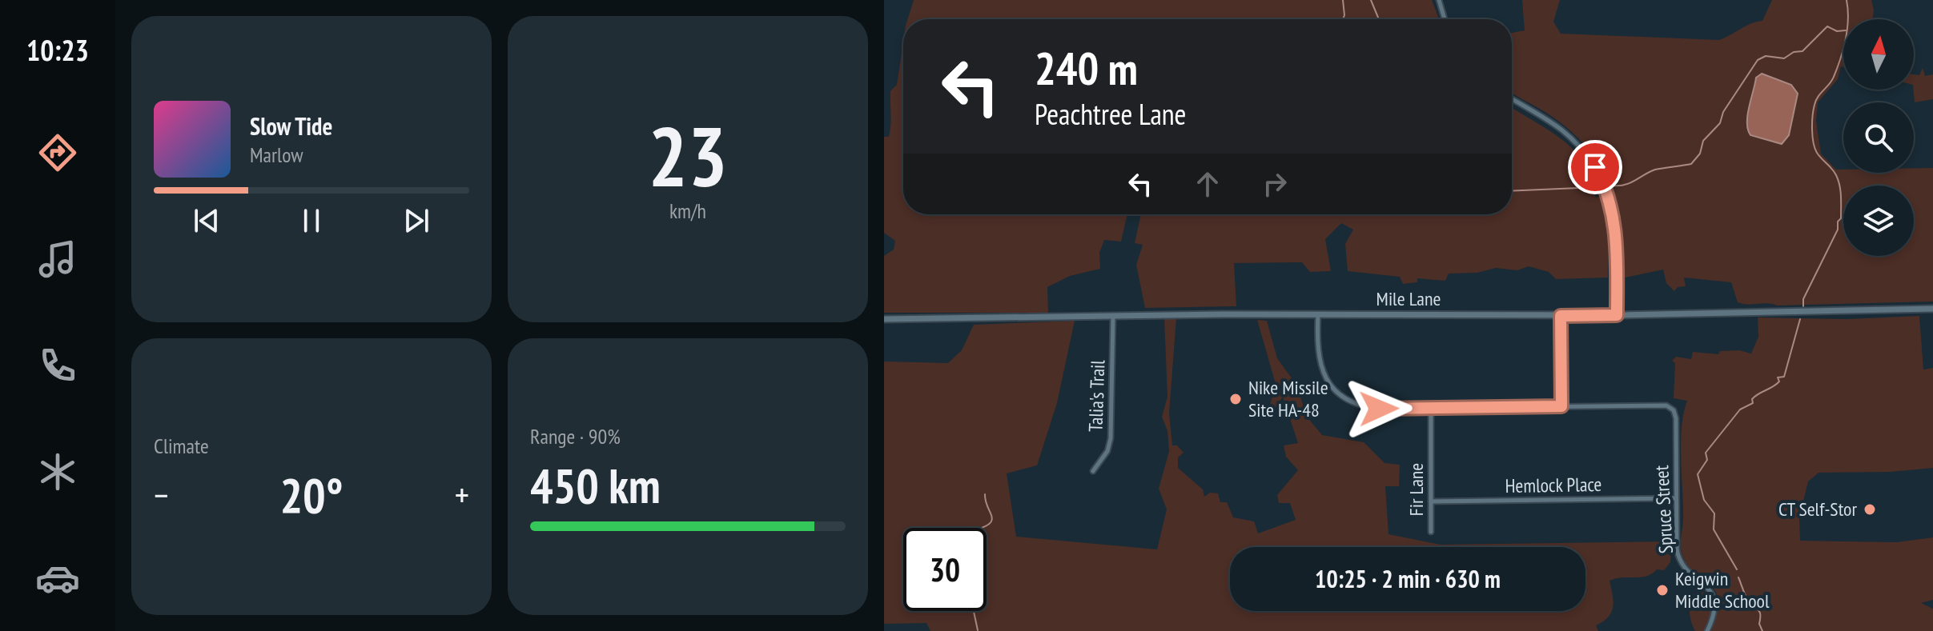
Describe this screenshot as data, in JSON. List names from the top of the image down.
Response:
{
  "streets": {
    "street": [
      "Mile Lane",
      "Talia's Trail",
      "Hemlock Place",
      "Fir Lane",
      "Spruce Street"
    ]
  },
  "crossings": [
    ["Mile Lane", "Talia's Trail"],
    ["Hemlock Place", "Fir Lane"],
    ["Hemlock Place", "Spruce Street"]
  ],
  "places": ["Nike Missile Site HA-48", "CT Self-Stor", "Keigwin Middle School"],
  "north": "top",
  "page": {
    "tabs": "10:23",
    "tile": [
      ["23", "km/h"],
      "Climate",
      ["Range · 90%", "450 km"]
    ],
    "turn": ["240 m", "Peachtree Lane"],
    "song": ["Slow Tide", "Marlow"],
    "heat": ["−", "20°", "+"],
    "limit": "30",
    "trip": "10:25 · 2 min · 630 m"
  }
}
